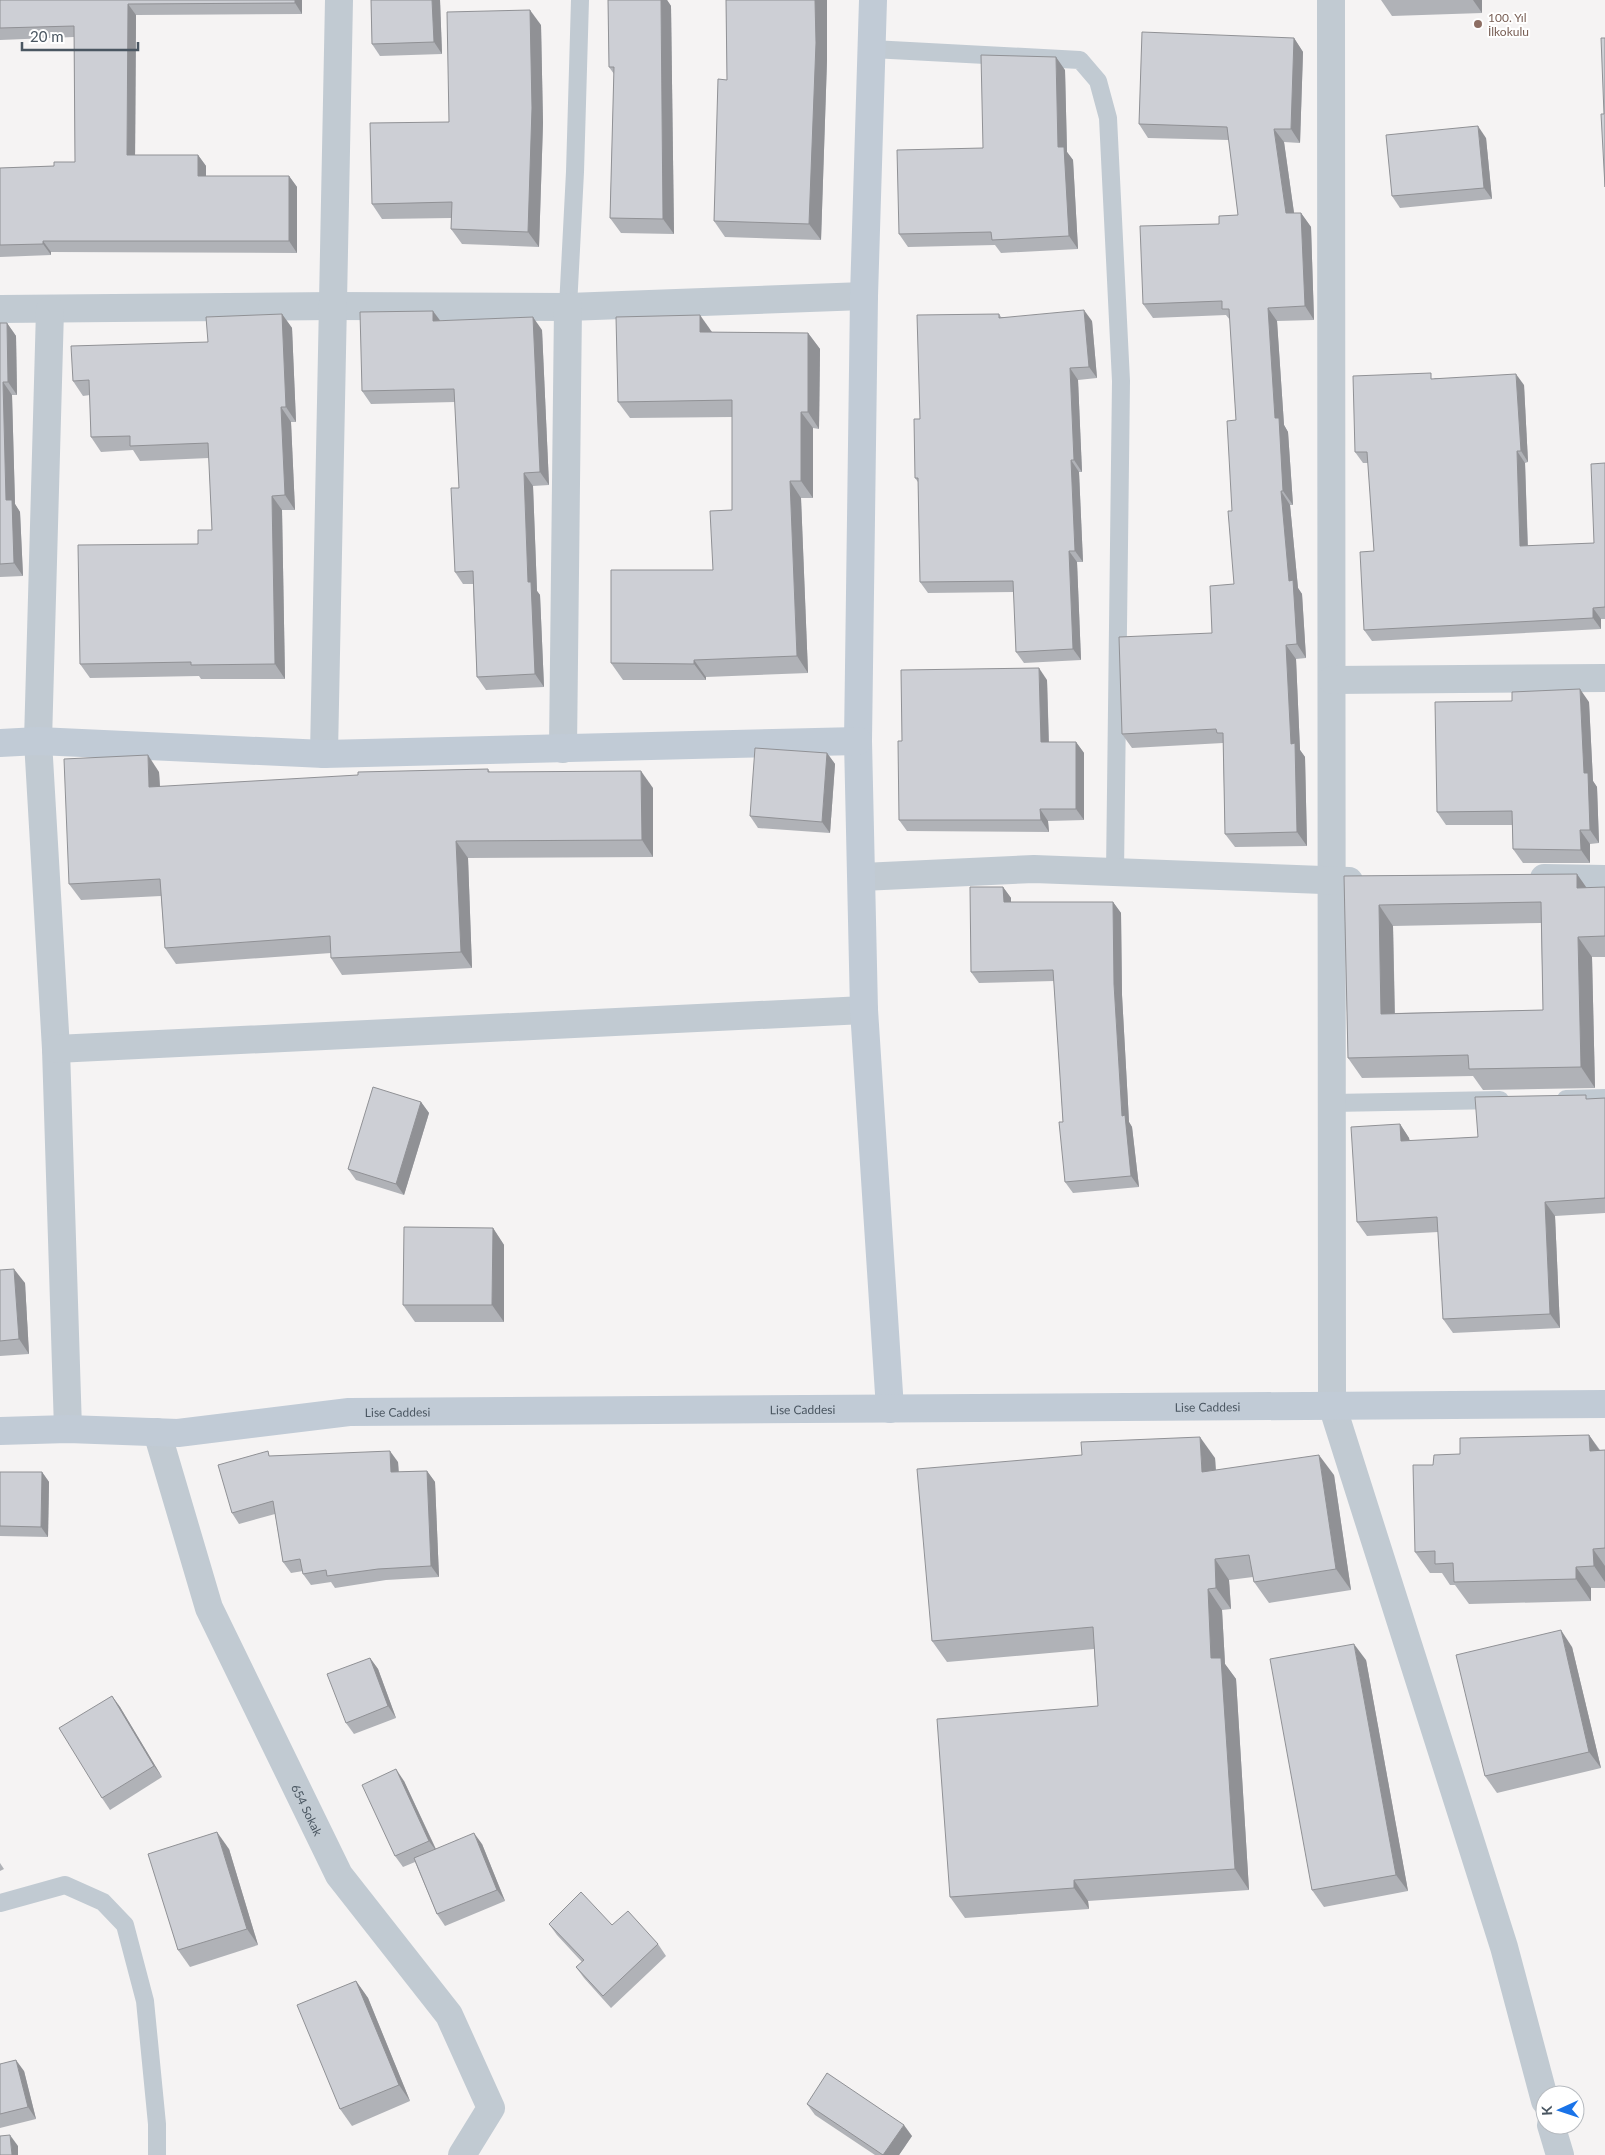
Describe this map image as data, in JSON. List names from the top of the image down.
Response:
{
  "streets": {
    "street": ["Lise Caddesi", "654 Sokak"]
  },
  "crossings": [
    ["Lise Caddesi", "654 Sokak"]
  ],
  "places": ["100. Yıl İlkokulu"],
  "scale_bar": "20 m",
  "north": "left"
}
